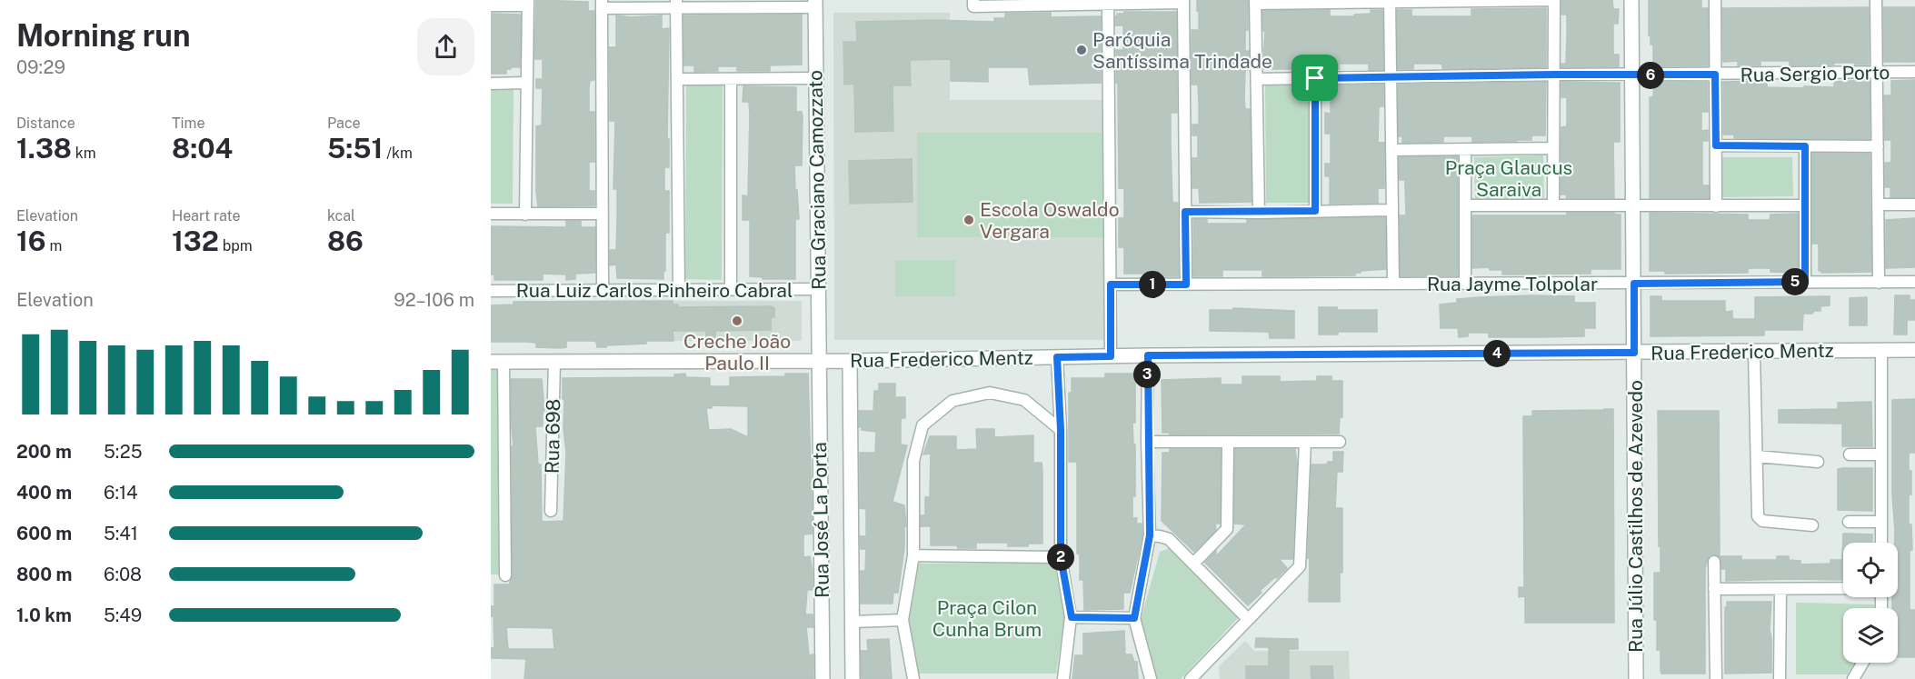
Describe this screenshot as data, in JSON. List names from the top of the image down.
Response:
{
  "streets": {
    "street": [
      "Rua Sergio Porto",
      "Rua Graciano Camozzato",
      "Rua Jayme Tolpolar",
      "Rua Luiz Carlos Pinheiro Cabral",
      "Rua Frederico Mentz",
      "Rua 698",
      "Rua Júlio Castilhos de Azevedo",
      "Rua José La Porta"
    ]
  },
  "crossings": [
    ["Rua Sergio Porto", "Rua Júlio Castilhos de Azevedo"],
    ["Rua Graciano Camozzato", "Rua Luiz Carlos Pinheiro Cabral"],
    ["Rua Graciano Camozzato", "Rua Frederico Mentz"],
    ["Rua Graciano Camozzato", "Rua José La Porta"],
    ["Rua Jayme Tolpolar", "Rua Júlio Castilhos de Azevedo"],
    ["Rua Frederico Mentz", "Rua 698"],
    ["Rua Frederico Mentz", "Rua Júlio Castilhos de Azevedo"],
    ["Rua Frederico Mentz", "Rua José La Porta"]
  ],
  "parks": ["Praça Glaucus Saraiva", "Praça Cilon Cunha Brum"],
  "places": ["Paróquia Santíssima Trindade", "Escola Oswaldo Vergara", "Creche João Paulo II"],
  "page": {
    "heading": ["Morning run", "09:29"],
    "pins": [
      "6",
      "5",
      "1",
      "4",
      "3",
      "2"
    ],
    "stats": [
      ["Distance", "1.38 km"],
      ["Time", "8:04"],
      ["Pace", "5:51 /km"],
      ["Elevation", "16 m"],
      ["Heart rate", "132 bpm"],
      ["kcal", "86"]
    ],
    "chart": ["Elevation", "92–106 m"],
    "list": [
      {
        "name": "200 m",
        "note": "5:25"
      },
      {
        "name": "400 m",
        "note": "6:14"
      },
      {
        "name": "600 m",
        "note": "5:41"
      },
      {
        "name": "800 m",
        "note": "6:08"
      },
      {
        "name": "1.0 km",
        "note": "5:49"
      }
    ]
  }
}
